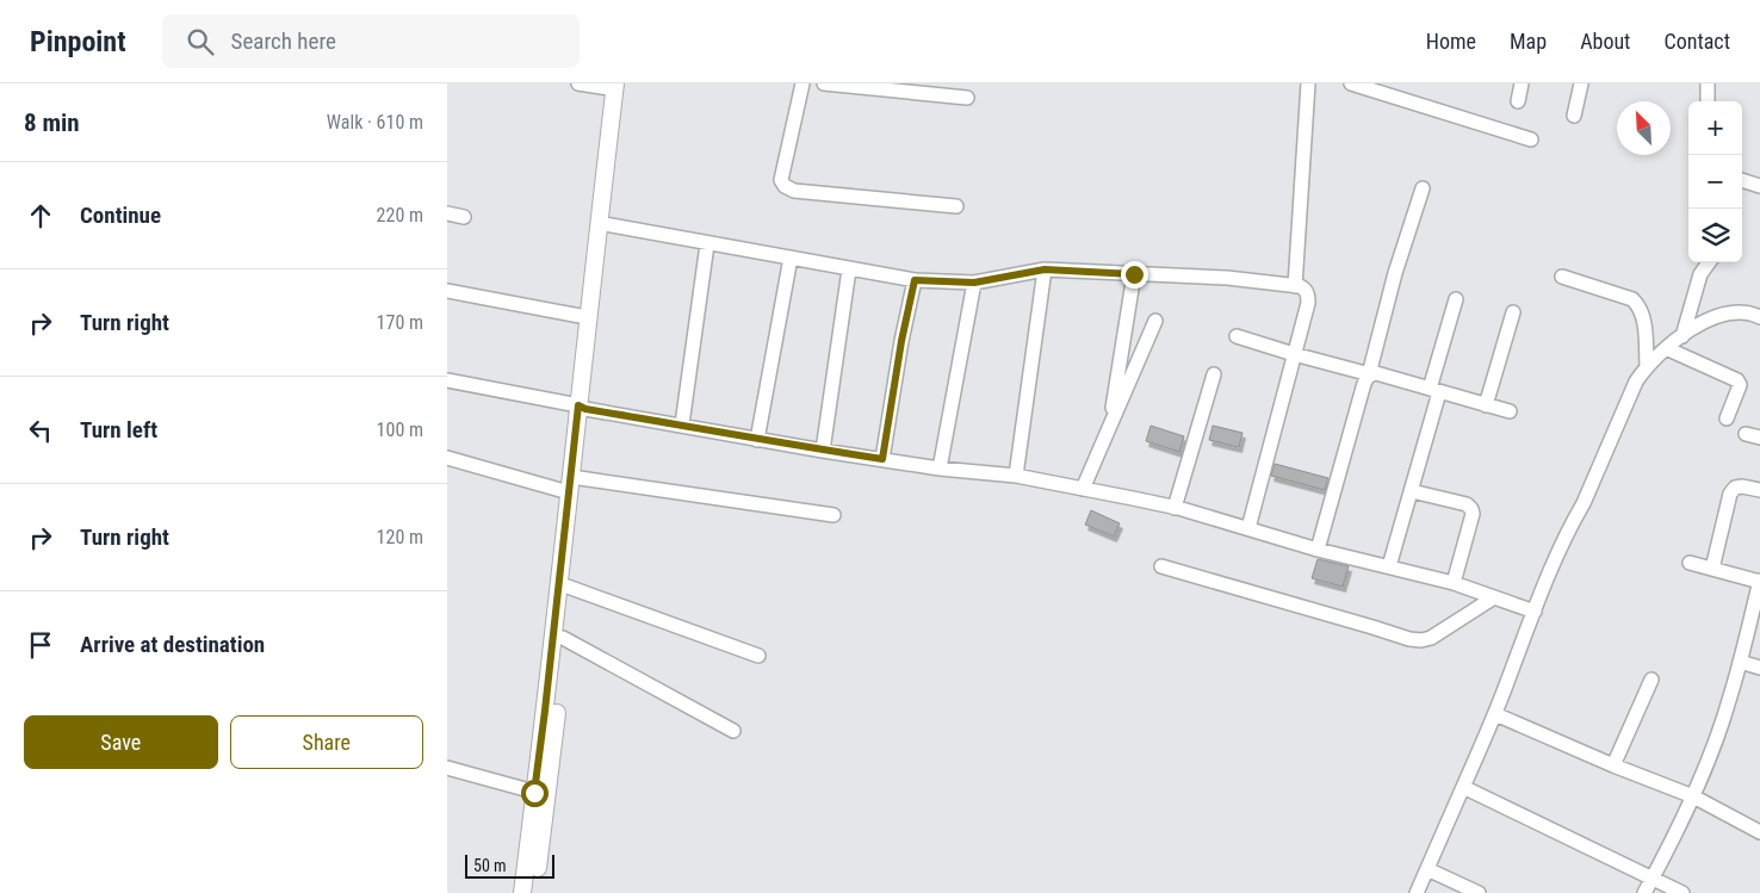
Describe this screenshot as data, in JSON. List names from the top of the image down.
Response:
{
  "scale_bar": "50 m",
  "north": "top left",
  "page": {
    "header": "Pinpoint",
    "search": "Search here",
    "nav": [
      "Home",
      "Map",
      "About",
      "Contact"
    ],
    "heading": ["8 min", "Walk · 610 m"],
    "map_buttons": ["+", "−"],
    "list": [
      ["Continue", "220 m"],
      ["Turn right", "170 m"],
      ["Turn left", "100 m"],
      ["Turn right", "120 m"],
      "Arrive at destination"
    ],
    "buttons": ["Save", "Share"],
    "scale": "50 m"
  }
}
